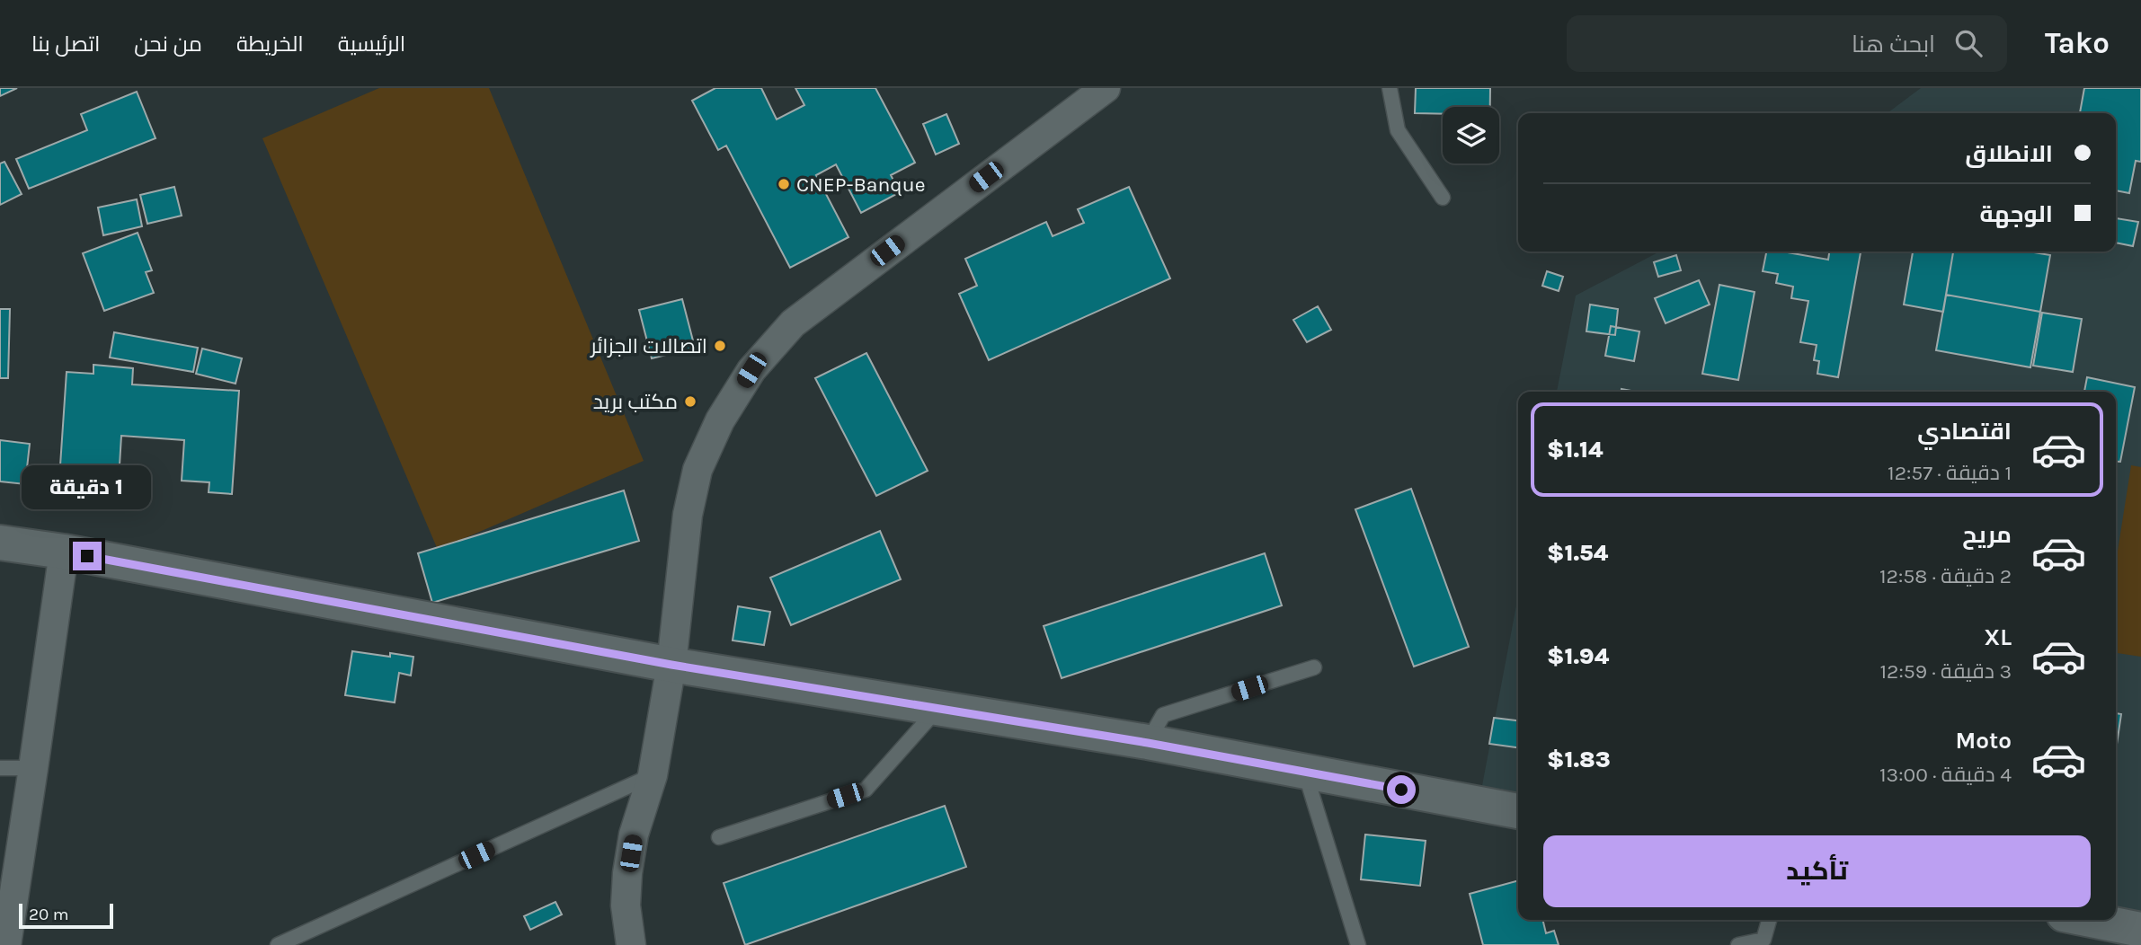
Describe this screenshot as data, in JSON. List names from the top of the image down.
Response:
{
  "places": ["CNEP-Banque", "اتصالات الجزائر", "مكتب بريد"],
  "scale_bar": "20 m",
  "page": {
    "header": "Tako",
    "search": "ابحث هنا",
    "nav": [
      "الرئيسية",
      "الخريطة",
      "من نحن",
      "اتصل بنا"
    ],
    "banner": ["الانطلاق", "الوجهة"],
    "list": [
      {
        "name": "اقتصادي",
        "note": "1 دقيقة · 12:57",
        "value": "$1.14"
      },
      {
        "name": "مريح",
        "note": "2 دقيقة · 12:58",
        "value": "$1.54"
      },
      {
        "name": "XL",
        "note": "3 دقيقة · 12:59",
        "value": "$1.94"
      },
      {
        "name": "Moto",
        "note": "4 دقيقة · 13:00",
        "value": "$1.83"
      }
    ],
    "bubble": "1 دقيقة",
    "buttons": "تأكيد",
    "scale": "20 m"
  }
}
